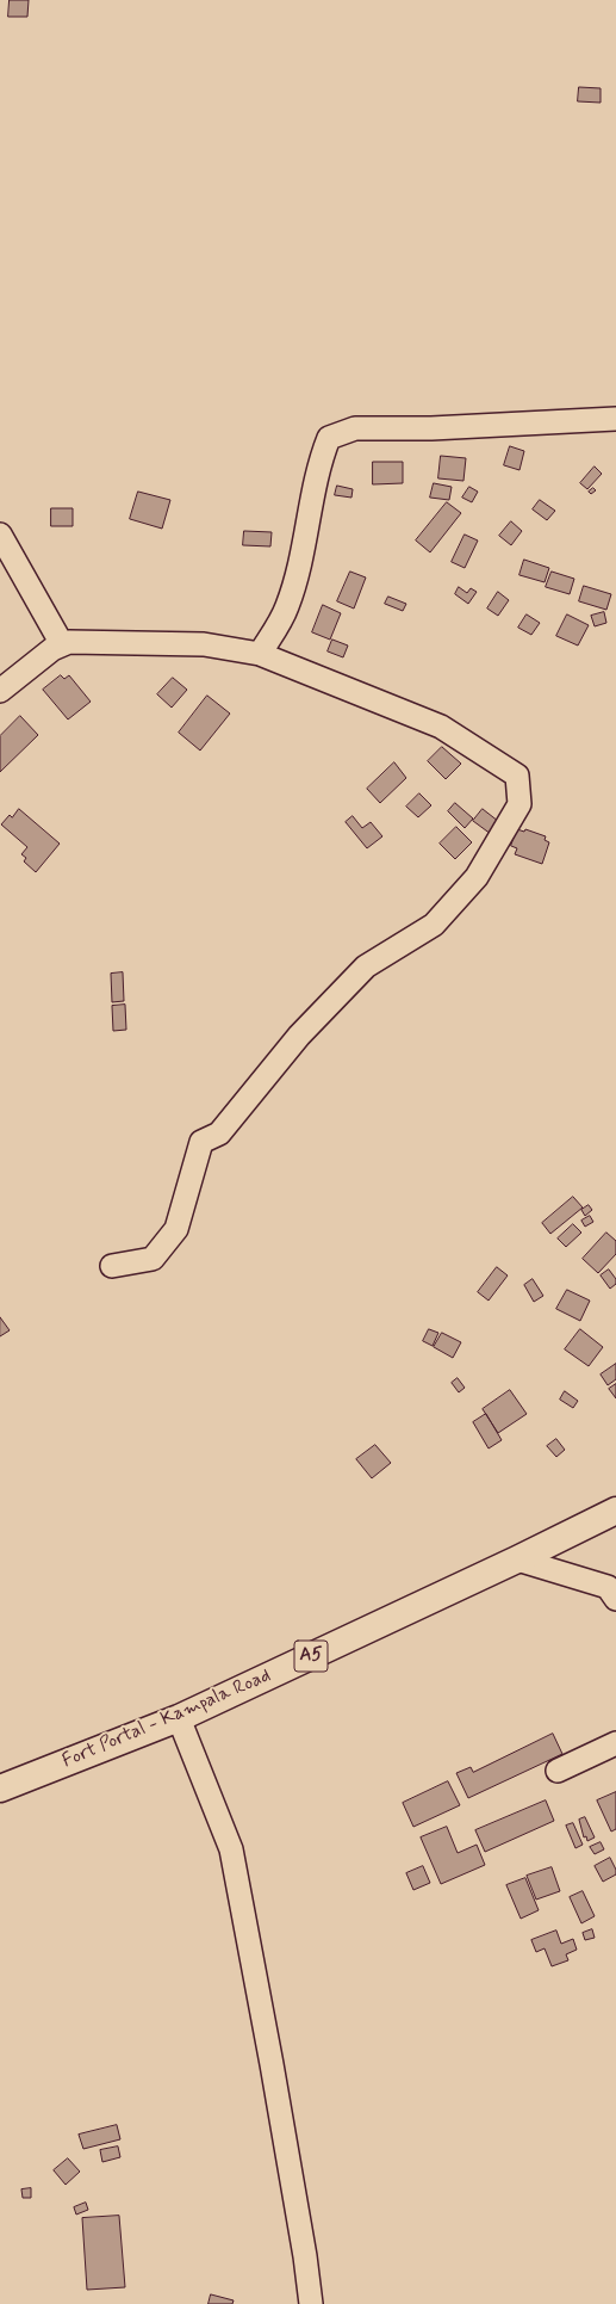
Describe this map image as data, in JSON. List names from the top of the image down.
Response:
{
  "streets": {
    "main road": ["A5", "Fort Portal - Kampala Road"]
  }
}
